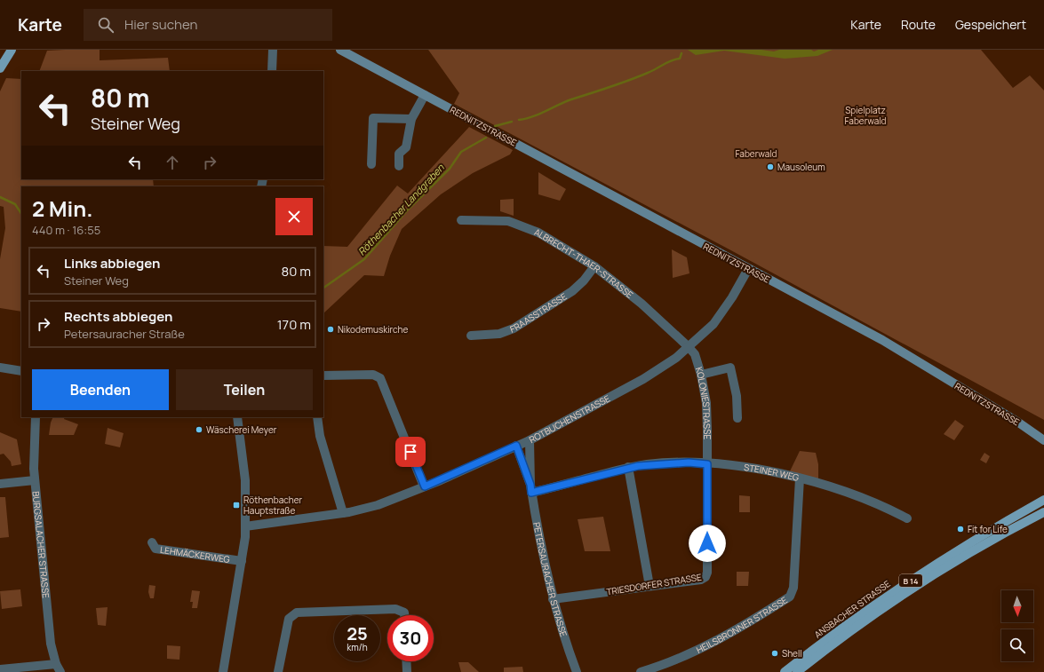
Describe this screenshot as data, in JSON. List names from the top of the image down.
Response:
{
  "streets": {
    "main road": ["REDNITZSTRASSE", "B 14", "ANSBACHER STRASSE"],
    "street": [
      "ALBRECHT-THAER-STRASSE",
      "FRAASSTRASSE",
      "KOLONIESTRASSE",
      "ROTBUCHENSTRASSE",
      "STEINER WEG",
      "BURGSALACHER STRASSE",
      "LEHMÄCKERWEG",
      "PETERSAURACHER STRASSE",
      "TRIESDORFER STRASSE",
      "HEILSBRONNER STRASSE"
    ]
  },
  "crossings": [
    ["REDNITZSTRASSE", "ROTBUCHENSTRASSE"],
    ["ALBRECHT-THAER-STRASSE", "FRAASSTRASSE"],
    ["ALBRECHT-THAER-STRASSE", "KOLONIESTRASSE"],
    ["ALBRECHT-THAER-STRASSE", "ROTBUCHENSTRASSE"],
    ["KOLONIESTRASSE", "ROTBUCHENSTRASSE"],
    ["KOLONIESTRASSE", "STEINER WEG"],
    ["KOLONIESTRASSE", "TRIESDORFER STRASSE"],
    ["ROTBUCHENSTRASSE", "PETERSAURACHER STRASSE"],
    ["STEINER WEG", "PETERSAURACHER STRASSE"],
    ["STEINER WEG", "TRIESDORFER STRASSE"],
    ["STEINER WEG", "HEILSBRONNER STRASSE"],
    ["PETERSAURACHER STRASSE", "TRIESDORFER STRASSE"]
  ],
  "water": ["Röthenbacher Landgraben"],
  "parks": ["Spielplatz Faberwald", "Faberwald"],
  "places": {
    "other": [
      "Mausoleum",
      "Nikodemuskirche",
      "Wäscherei Meyer",
      "Fit for Life",
      "Shell"
    ],
    "transit": ["Röthenbacher Hauptstraße"]
  },
  "north": "bottom",
  "page": {
    "header": "Karte",
    "search": "Hier suchen",
    "nav": ["Karte", "Route", "Gespeichert"],
    "turn": ["80 m", "Steiner Weg"],
    "heading": ["2 Min.", "440 m · 16:55"],
    "list": [
      {
        "name": "Links abbiegen",
        "note": "Steiner Weg",
        "value": "80 m"
      },
      {
        "name": "Rechts abbiegen",
        "note": "Petersauracher Straße",
        "value": "170 m"
      }
    ],
    "buttons": ["Beenden", "Teilen"],
    "speed": "25 km/h",
    "limit": "30"
  }
}
